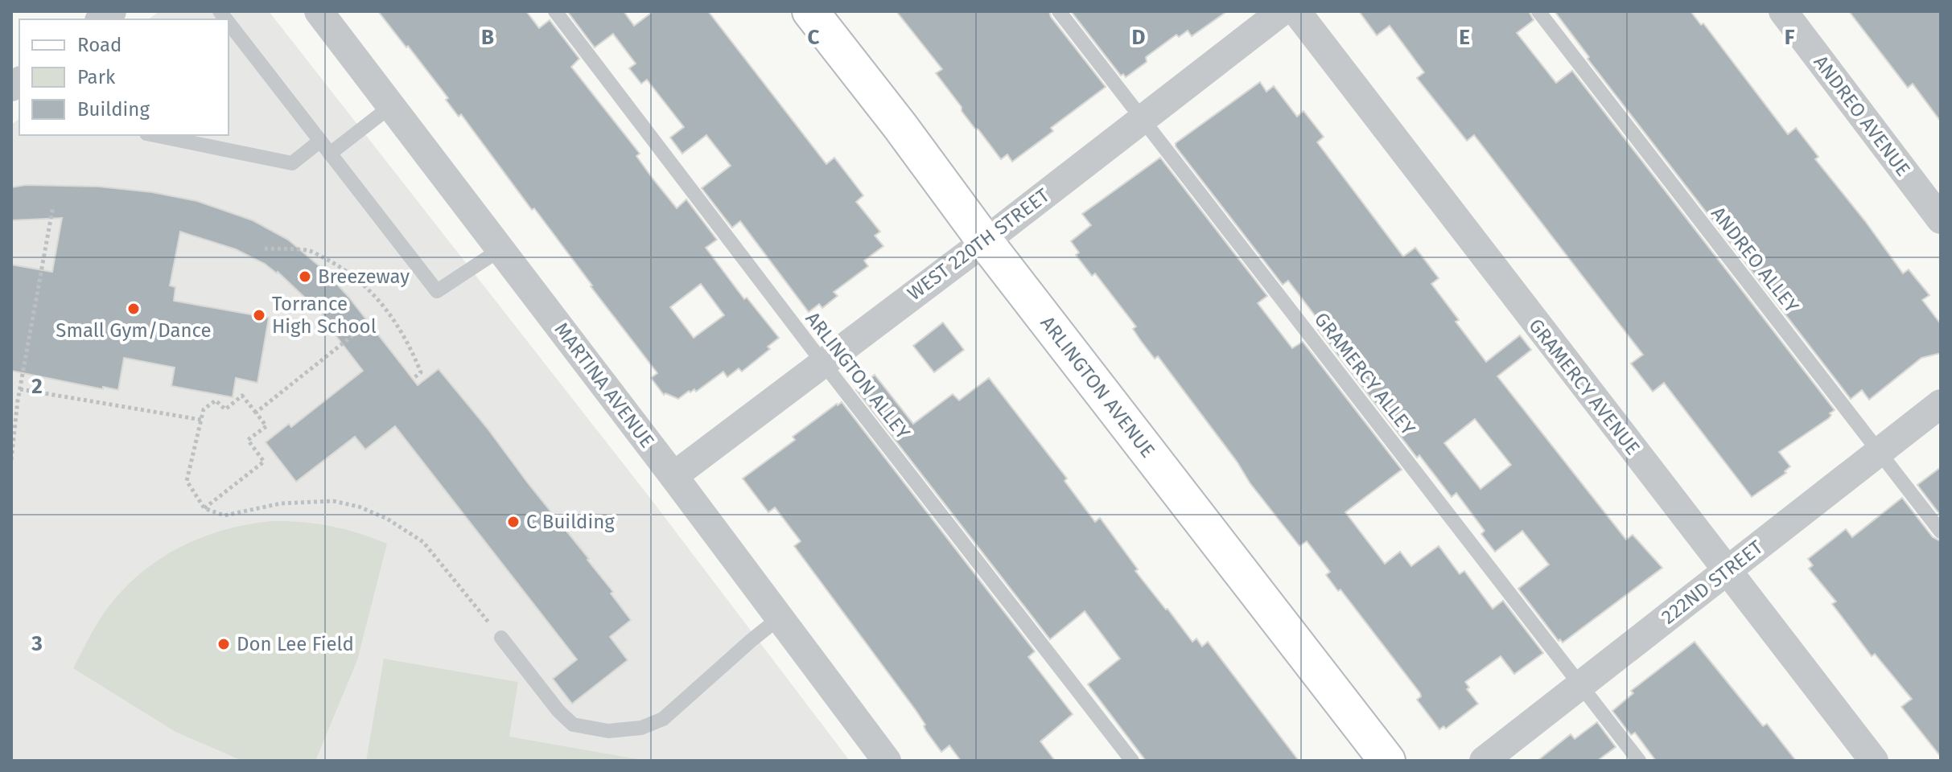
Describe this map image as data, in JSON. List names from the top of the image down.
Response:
{
  "streets": {
    "street": [
      "ANDREO AVENUE",
      "WEST 220TH STREET",
      "MARTINA AVENUE",
      "ARLINGTON AVENUE",
      "GRAMERCY AVENUE",
      "222ND STREET"
    ],
    "lane": ["ANDREO ALLEY", "GRAMERCY ALLEY", "ARLINGTON ALLEY"]
  },
  "crossings": [
    ["WEST 220TH STREET", "GRAMERCY ALLEY"],
    ["WEST 220TH STREET", "ARLINGTON ALLEY"],
    ["WEST 220TH STREET", "MARTINA AVENUE"],
    ["WEST 220TH STREET", "ARLINGTON AVENUE"],
    ["ANDREO ALLEY", "222ND STREET"],
    ["GRAMERCY ALLEY", "222ND STREET"],
    ["GRAMERCY AVENUE", "222ND STREET"]
  ],
  "places": [
    "Breezeway",
    "Small Gym/Dance",
    "Torrance High School",
    "C Building",
    "Don Lee Field"
  ],
  "legend": ["Road", "Park", "Building"],
  "grid": {
    "columns": [
      "B",
      "C",
      "D",
      "E",
      "F"
    ],
    "rows": ["2", "3"]
  }
}
